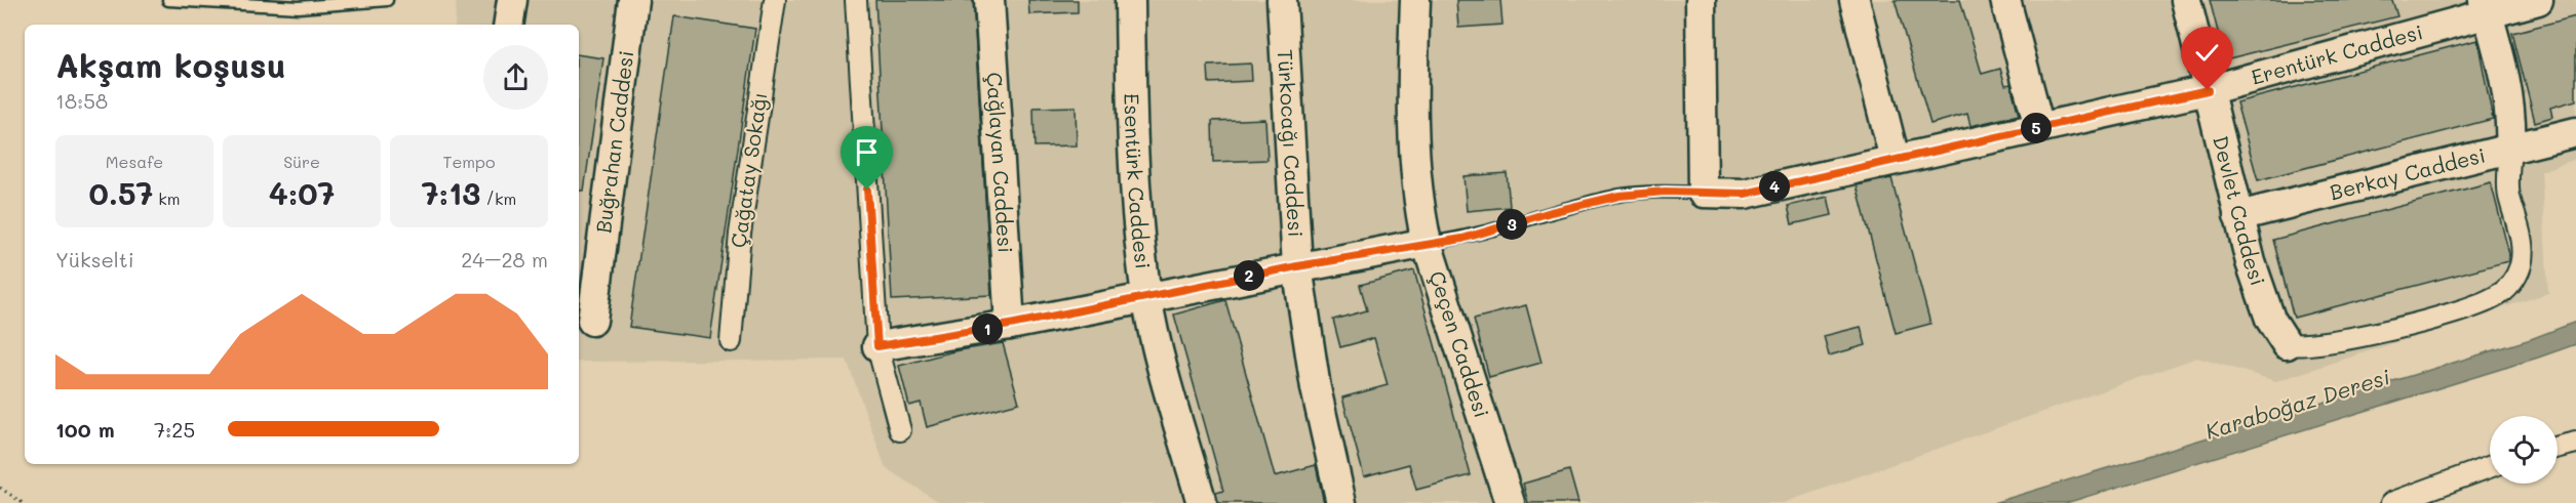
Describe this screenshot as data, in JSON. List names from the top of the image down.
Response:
{
  "streets": {
    "street": [
      "Erentürk Caddesi",
      "Buğrahan Caddesi",
      "Türkocağı Caddesi",
      "Çağlayan Caddesi",
      "Çağatay Sokağı",
      "Berkay Caddesi",
      "Esentürk Caddesi",
      "Devlet Caddesi",
      "Çeçen Caddesi"
    ]
  },
  "crossings": [
    ["Erentürk Caddesi", "Devlet Caddesi"],
    ["Berkay Caddesi", "Devlet Caddesi"]
  ],
  "water": ["Karaboğaz Deresi"],
  "page": {
    "heading": ["Akşam koşusu", "18:58"],
    "pins": [
      "5",
      "4",
      "3",
      "2",
      "1"
    ],
    "stats": [
      ["Mesafe", "0.57 km"],
      ["Süre", "4:07"],
      ["Tempo", "7:13 /km"]
    ],
    "chart": ["Yükselti", "24–28 m"],
    "list": [
      {
        "name": "100 m",
        "note": "7:25"
      }
    ]
  }
}
